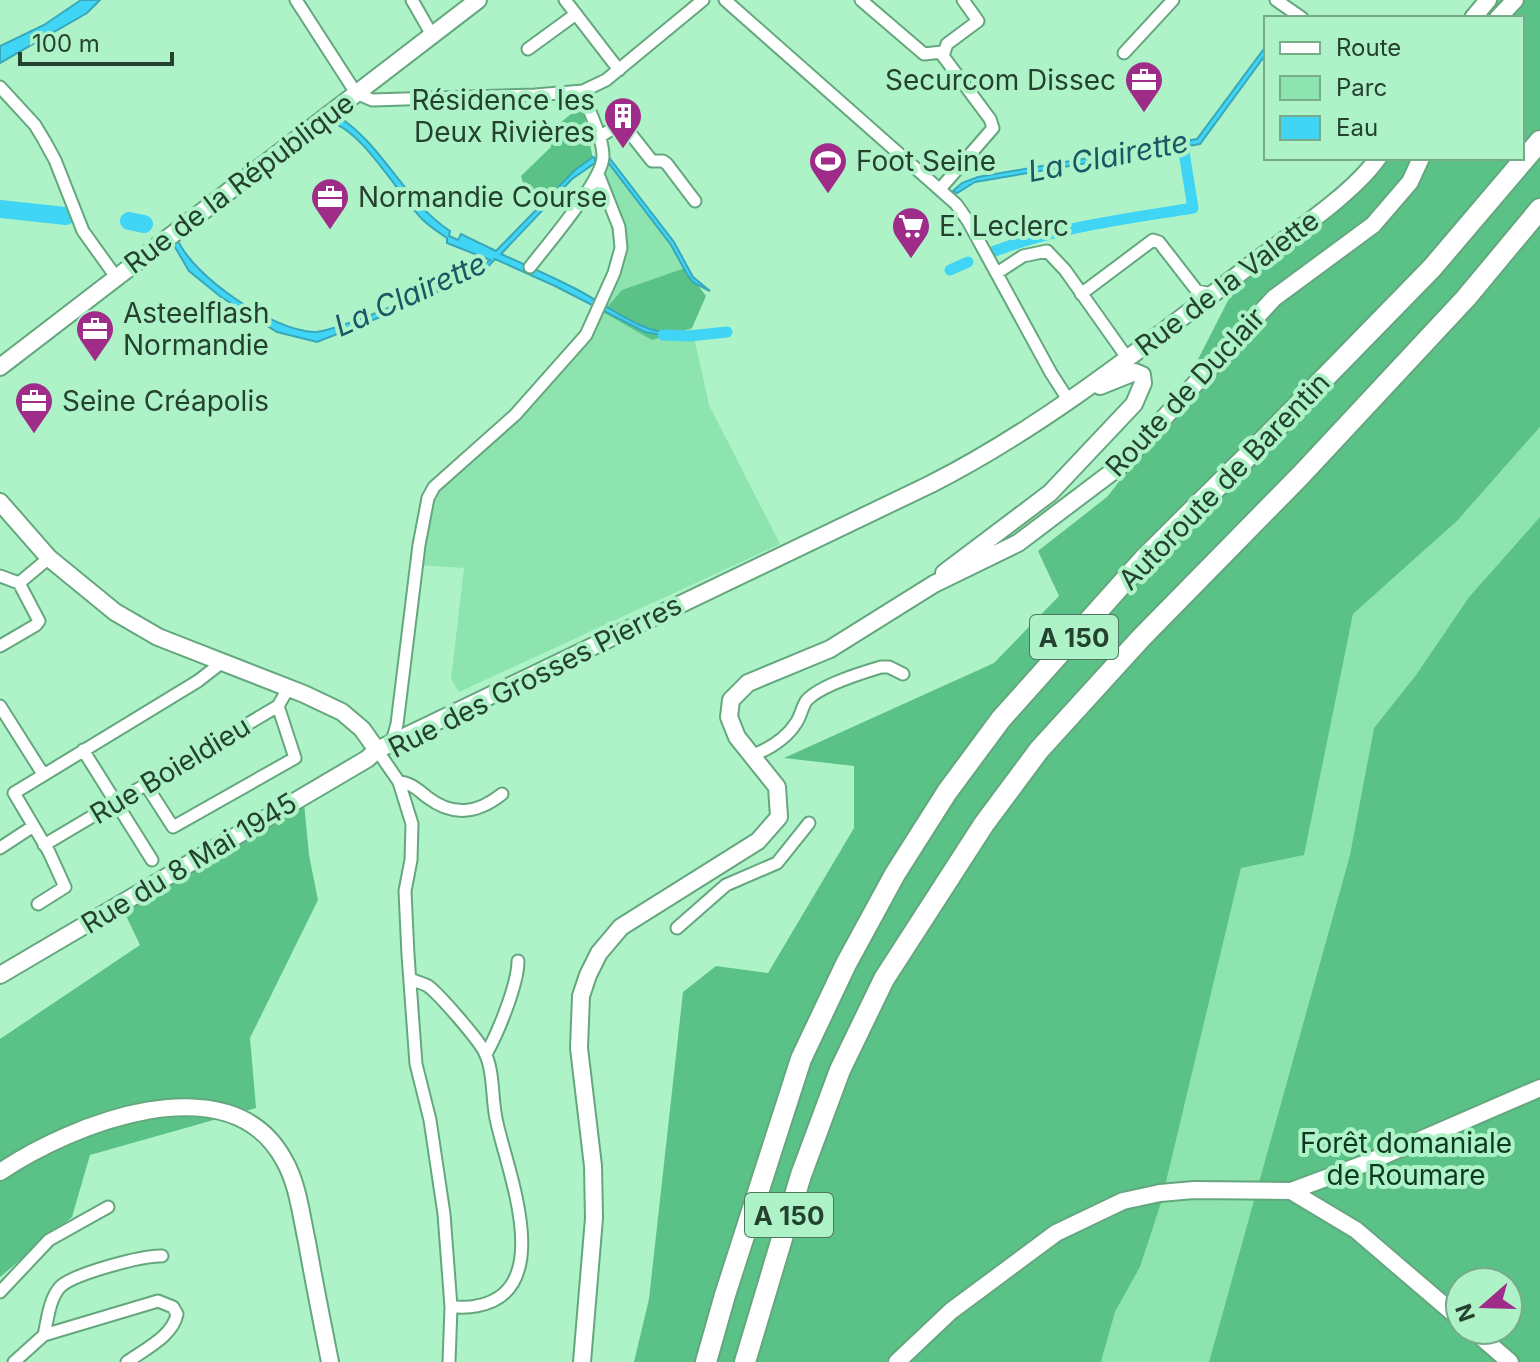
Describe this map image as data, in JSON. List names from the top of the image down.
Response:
{
  "streets": {
    "highway": ["Autoroute de Barentin", "A 150"],
    "street": [
      "Rue de la République",
      "Rue de la Valette",
      "Route de Duclair",
      "Rue des Grosses Pierres",
      "Rue Boieldieu",
      "Rue du 8 Mai 1945"
    ]
  },
  "crossings": [
    ["Rue de la Valette", "Rue des Grosses Pierres"],
    ["Rue des Grosses Pierres", "Rue du 8 Mai 1945"]
  ],
  "water": ["La Clairette"],
  "parks": ["Forêt domaniale de Roumare"],
  "places": {
    "office": [
      "Securcom Dissec",
      "Normandie Course",
      "Asteelflash Normandie",
      "Seine Créapolis"
    ],
    "building": ["Résidence les Deux Rivières"],
    "sports": ["Foot Seine"],
    "supermarket": ["E. Leclerc"]
  },
  "legend": ["Route", "Parc", "Eau"],
  "scale_bar": "100 m",
  "north": "left"
}
